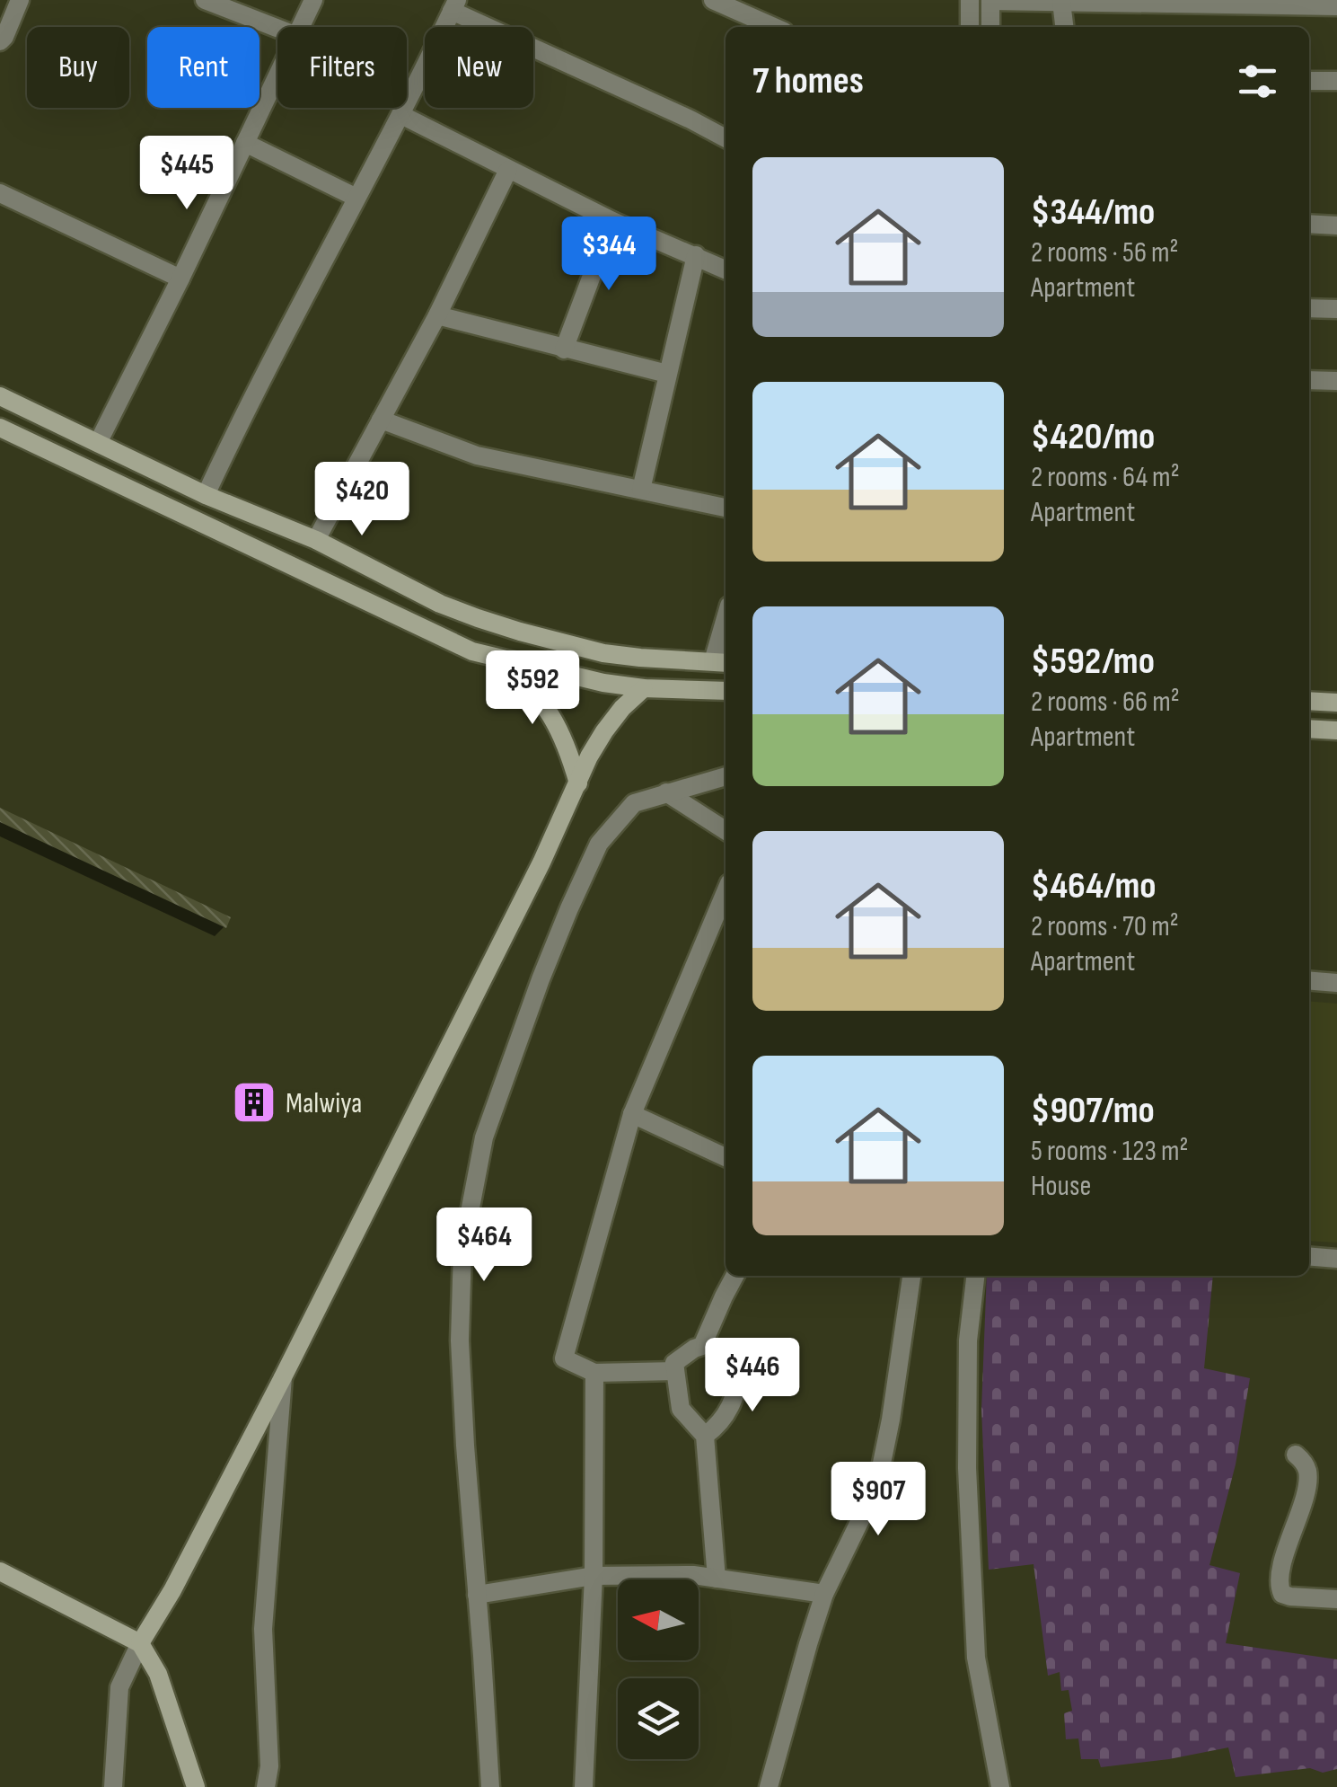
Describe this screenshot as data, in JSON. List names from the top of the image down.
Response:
{
  "places": {
    "building": ["Malwiya"]
  },
  "north": "left",
  "page": {
    "chip": [
      "Buy",
      "Rent",
      "Filters",
      "New"
    ],
    "heading": "7 homes",
    "list": [
      {
        "name": "$344/mo",
        "note": "2 rooms · 56 m² · Apartment"
      },
      {
        "name": "$420/mo",
        "note": "2 rooms · 64 m² · Apartment"
      },
      {
        "name": "$592/mo",
        "note": "2 rooms · 66 m² · Apartment"
      },
      {
        "name": "$464/mo",
        "note": "2 rooms · 70 m² · Apartment"
      },
      {
        "name": "$907/mo",
        "note": "5 rooms · 123 m² · House"
      }
    ],
    "price": [
      "$445",
      "$344",
      "$420",
      "$592",
      "$464",
      "$446",
      "$907"
    ]
  }
}
